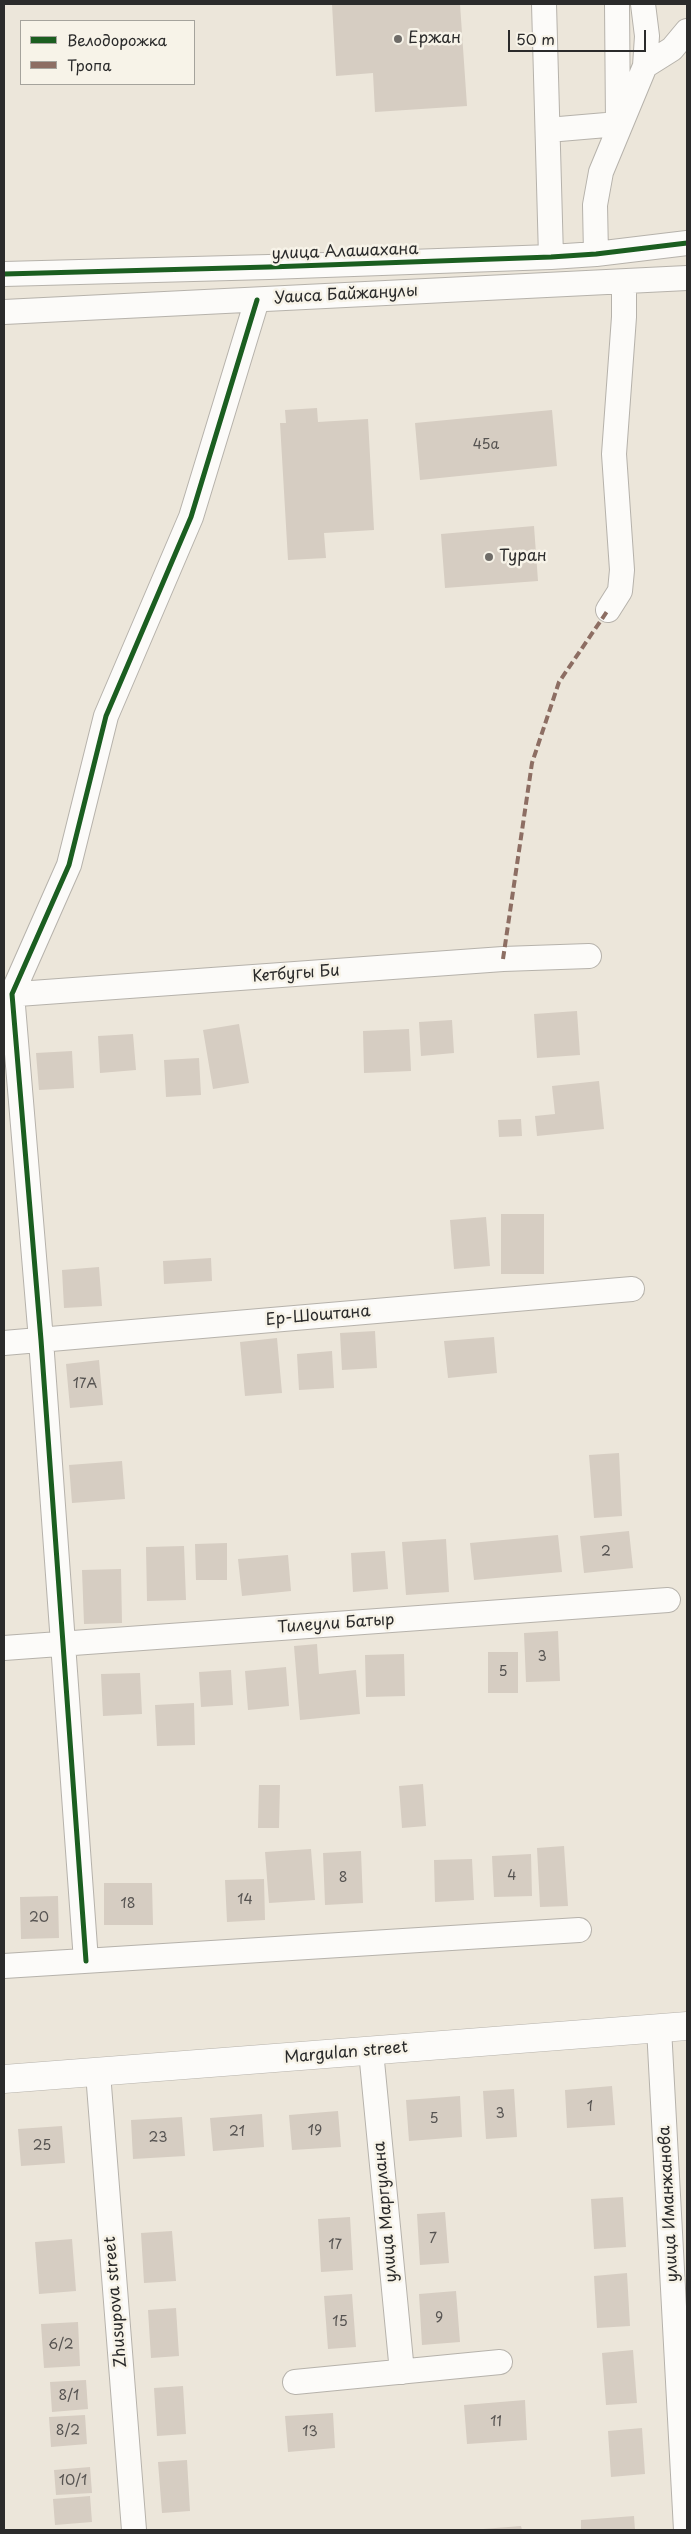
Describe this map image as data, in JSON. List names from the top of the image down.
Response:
{
  "streets": {
    "main road": ["Margulan street"],
    "street": [
      "улица Алашахана",
      "Уаиса Байжанулы",
      "Кетбугы Би",
      "Ер-Шоштана",
      "Тилеули Батыр",
      "улица Иманжанова",
      "улица Маргулана",
      "Zhusupova street"
    ]
  },
  "crossings": [
    ["Margulan street", "улица Иманжанова"],
    ["Margulan street", "улица Маргулана"],
    ["Margulan street", "Zhusupova street"]
  ],
  "places": ["Ержан", "Туран"],
  "house_numbers": [
    "45а",
    "17А",
    "2",
    "3",
    "5",
    "4",
    "8",
    "14",
    "18",
    "20",
    "1",
    "3",
    "5",
    "19",
    "21",
    "23",
    "25",
    "7",
    "17",
    "9",
    "15",
    "6/2",
    "8/1",
    "11",
    "8/2",
    "13",
    "10/1"
  ],
  "legend": ["Велодорожка", "Тропа"],
  "scale_bar": "50 m"
}
